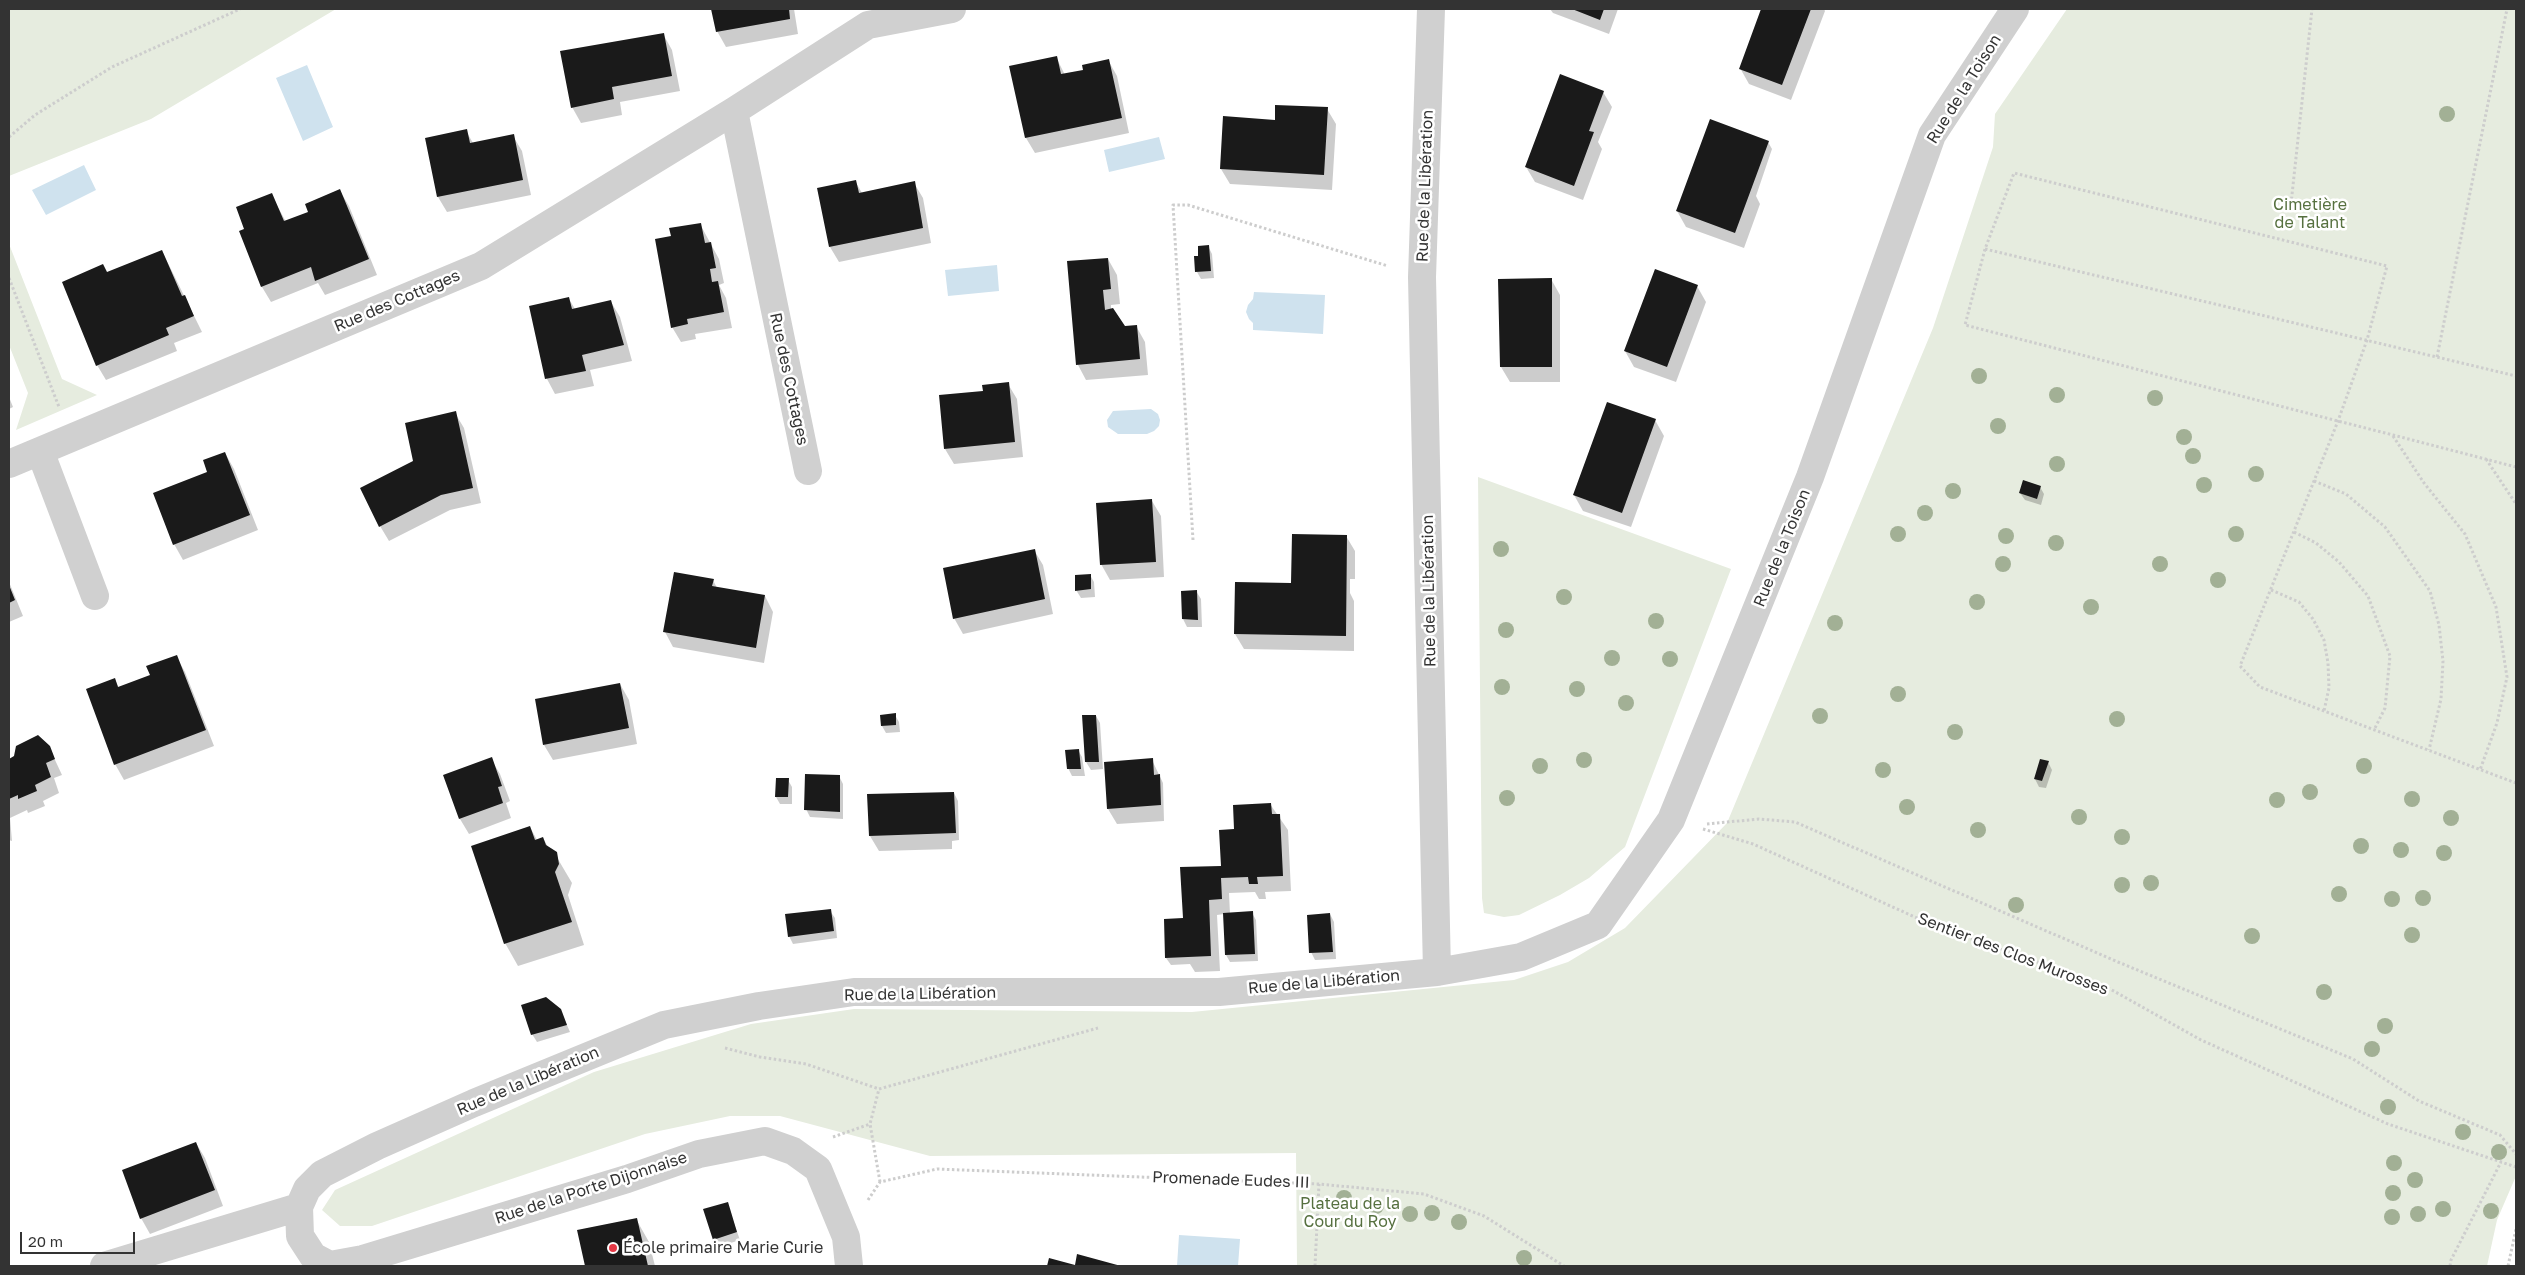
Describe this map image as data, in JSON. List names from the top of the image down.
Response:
{
  "streets": {
    "street": [
      "Rue de la Toison",
      "Rue de la Libération",
      "Rue des Cottages",
      "Rue de la Porte Dijonnaise"
    ],
    "path": ["Sentier des Clos Murosses", "Promenade Eudes III"]
  },
  "crossings": [
    ["Rue de la Toison", "Rue de la Libération"],
    ["Rue de la Toison", "Sentier des Clos Murosses"],
    ["Rue de la Libération", "Rue de la Porte Dijonnaise"]
  ],
  "parks": ["Cimetière de Talant", "Plateau de la Cour du Roy"],
  "places": ["École primaire Marie Curie"],
  "scale_bar": "20 m"
}
